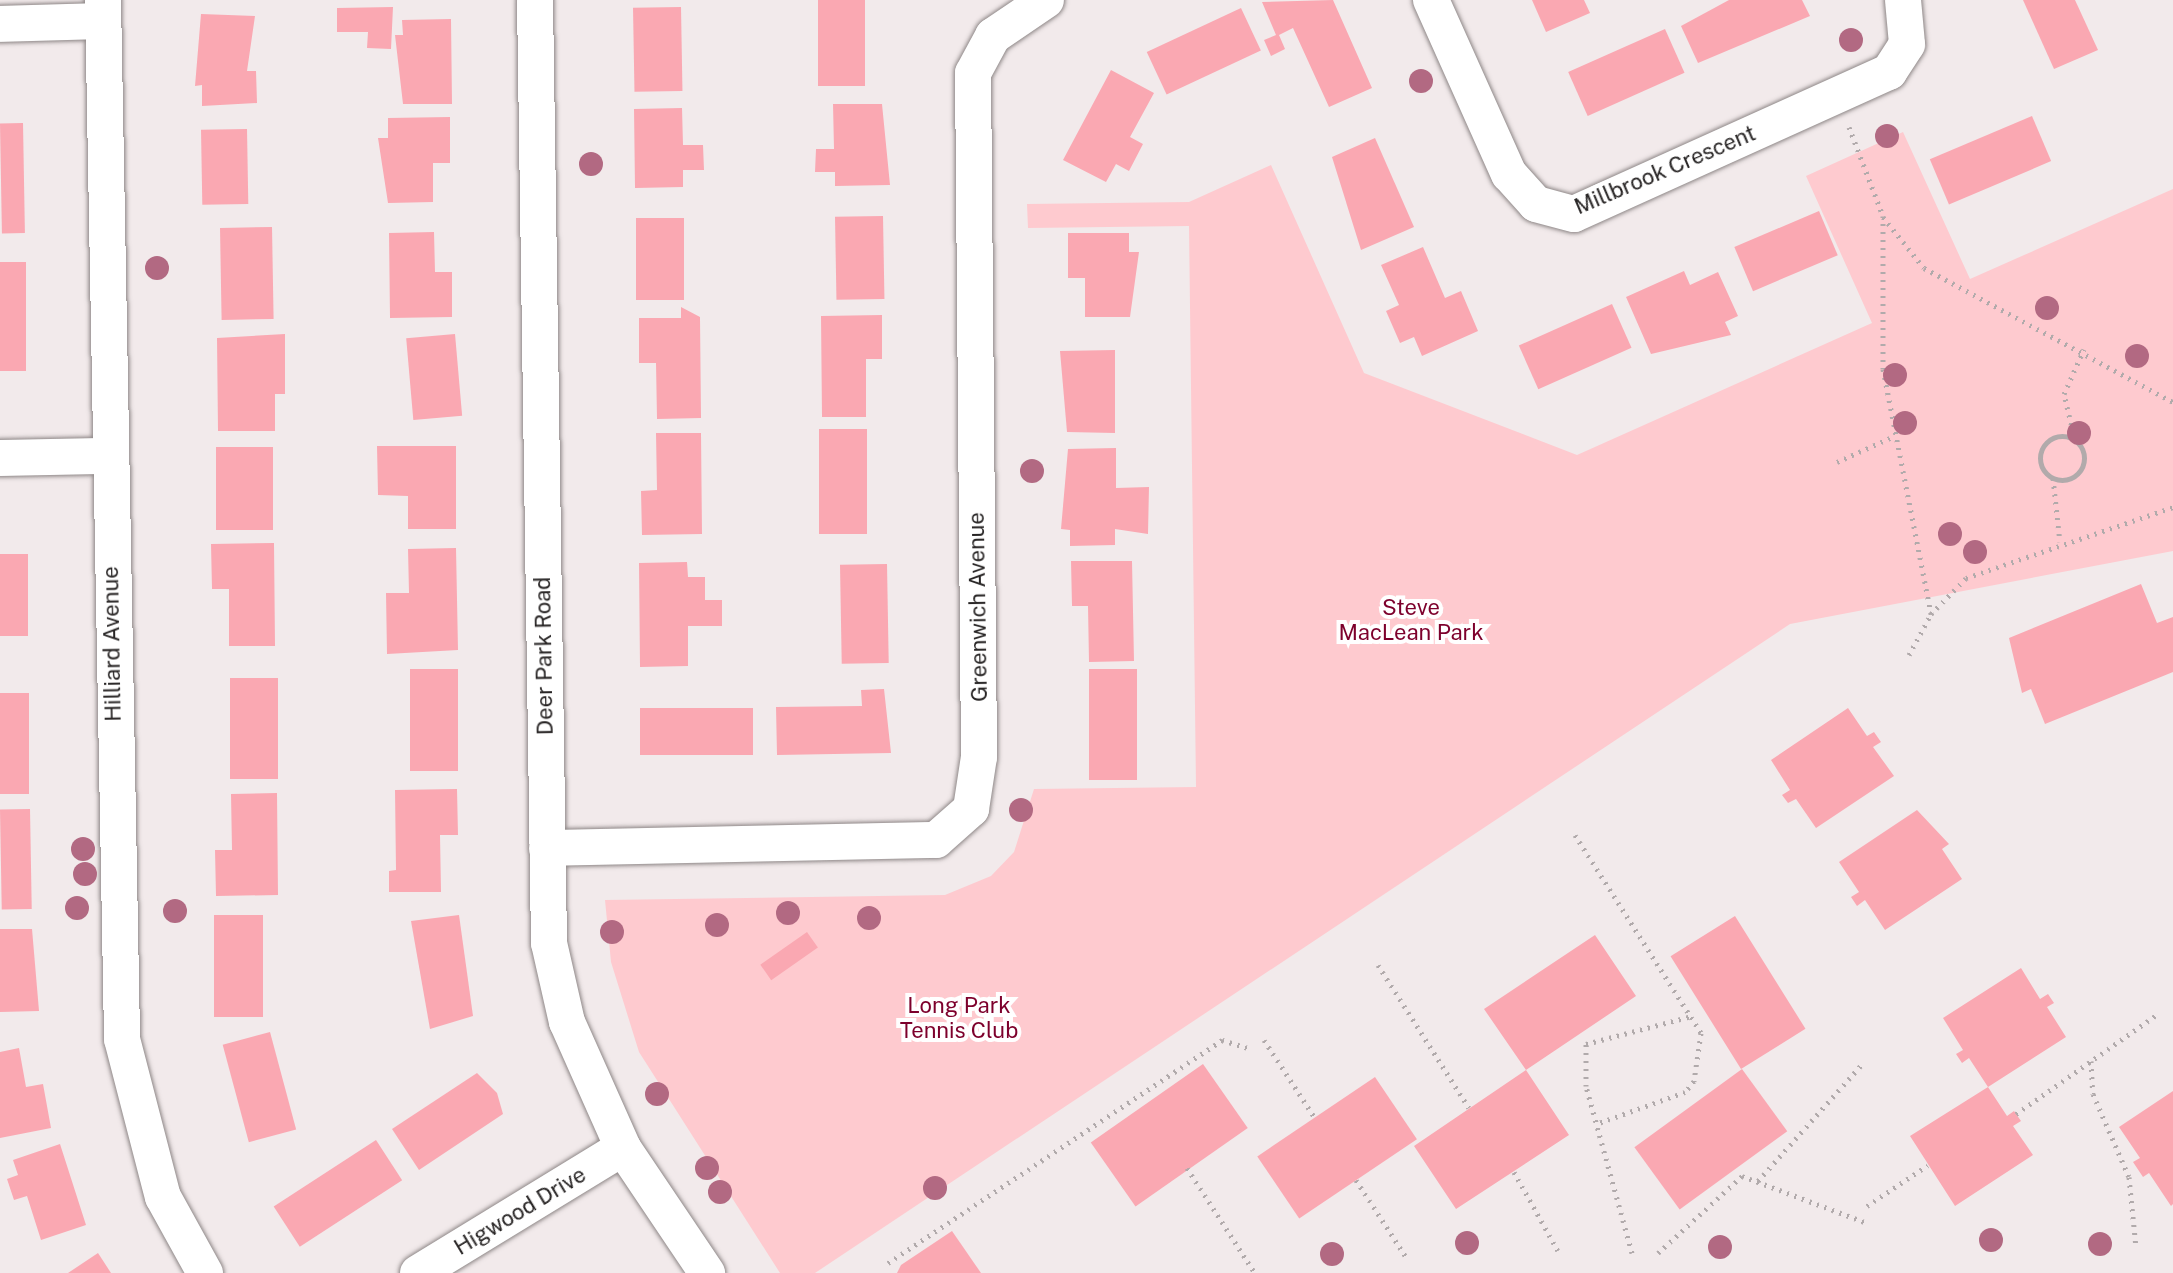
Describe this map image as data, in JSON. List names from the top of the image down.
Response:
{
  "streets": {
    "street": [
      "Millbrook Crescent",
      "Greenwich Avenue",
      "Hilliard Avenue",
      "Deer Park Road",
      "Higwood Drive"
    ]
  },
  "crossings": [
    ["Greenwich Avenue", "Deer Park Road"],
    ["Deer Park Road", "Higwood Drive"]
  ],
  "parks": ["Steve MacLean Park", "Long Park Tennis Club"]
}
